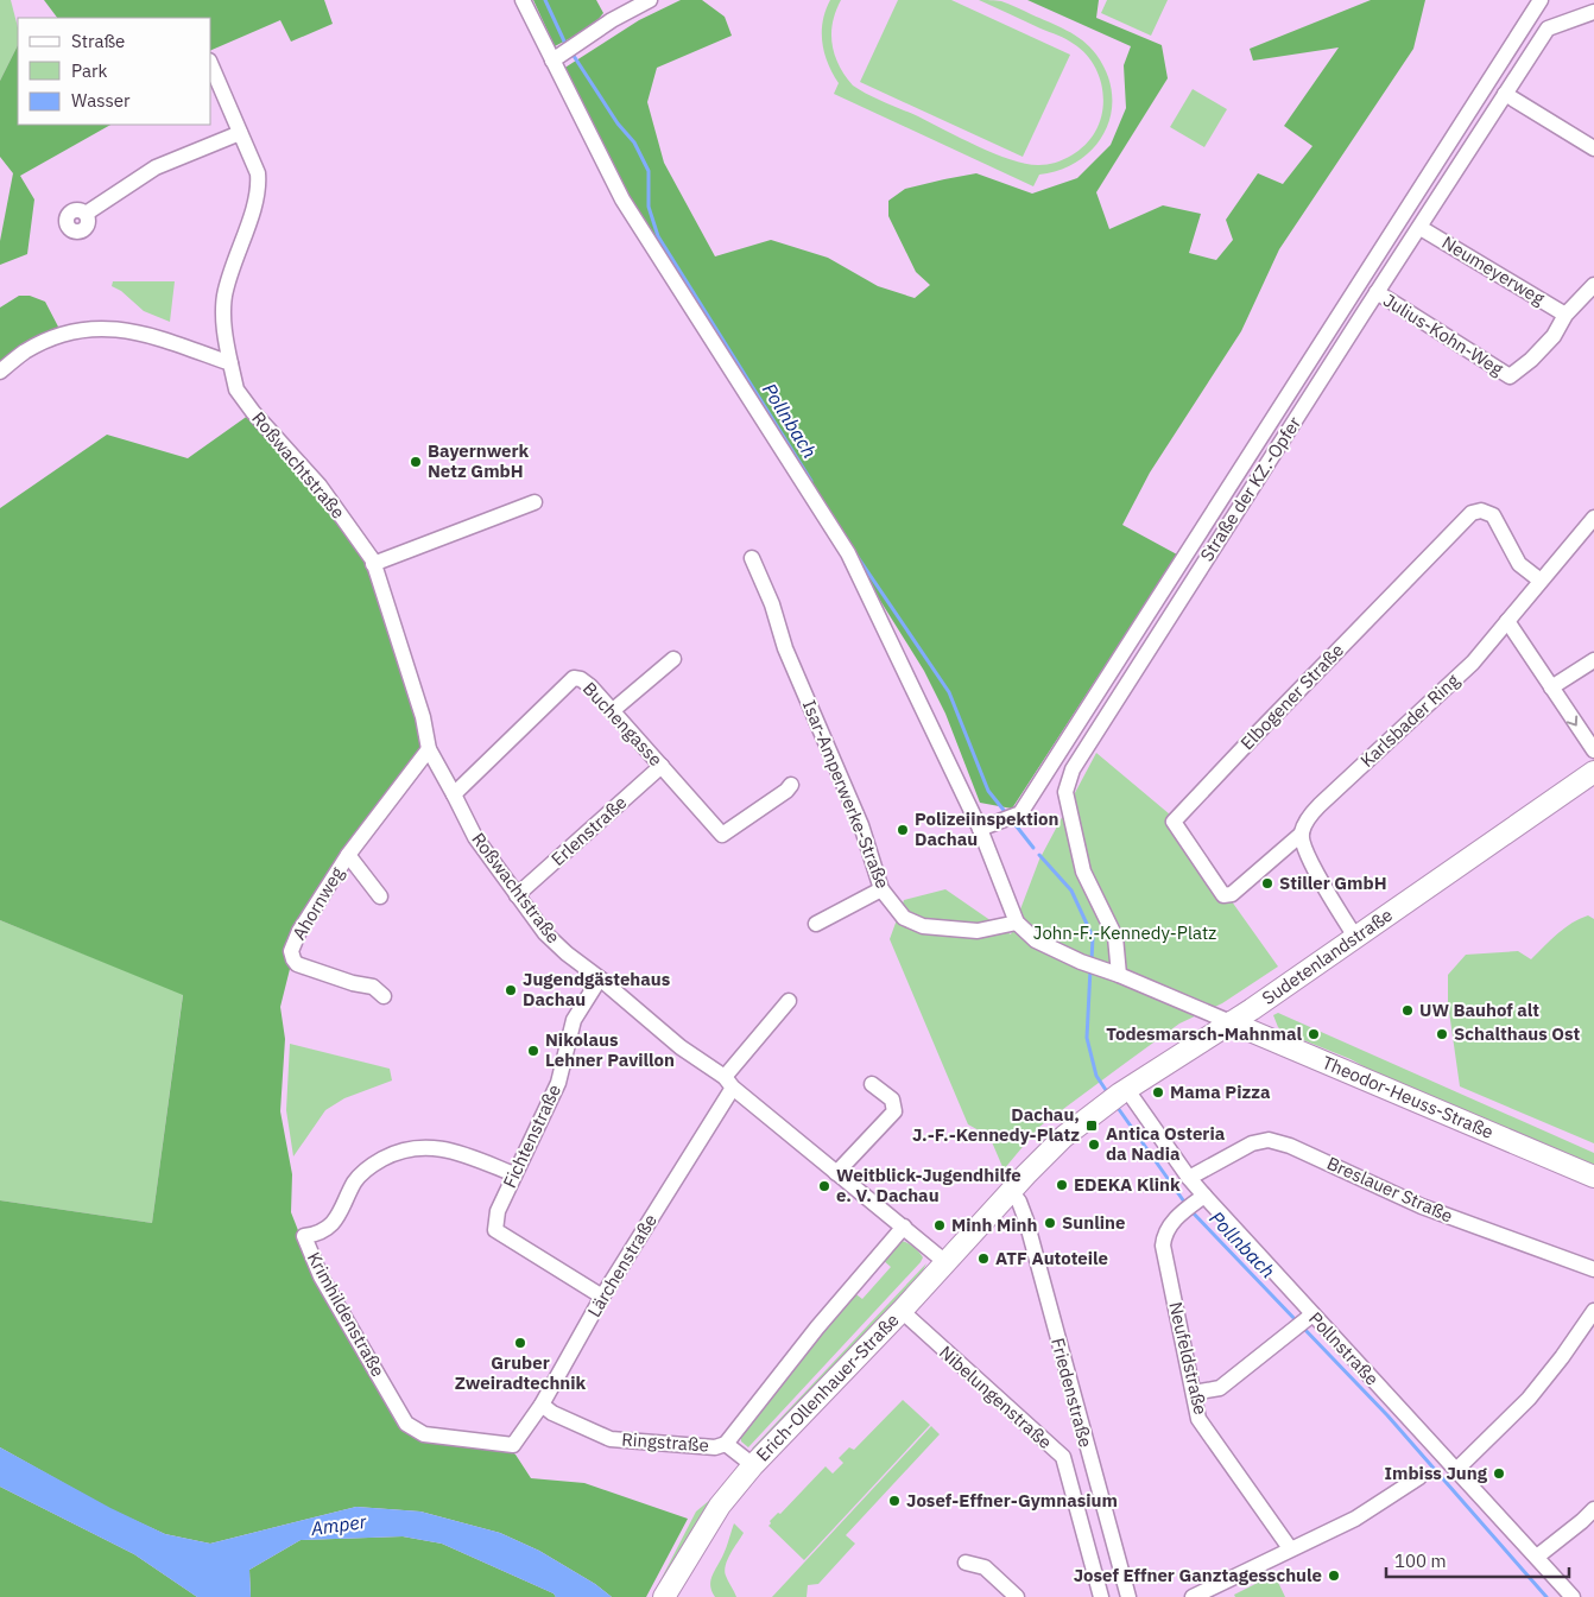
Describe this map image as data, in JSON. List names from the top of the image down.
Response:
{
  "streets": {
    "street": [
      "Neumeyerweg",
      "Julius-Kohn-Weg",
      "Roßwachtstraße",
      "Straße der KZ.-Opfer",
      "Elbogener Straße",
      "Karlsbader Ring",
      "Buchengasse",
      "Isar-Amperwerke-Straße",
      "Erlenstraße",
      "Ahornweg",
      "Sudetenlandstraße",
      "Theodor-Heuss-Straße",
      "Fichtenstraße",
      "Breslauer Straße",
      "Lärchenstraße",
      "Krimhildenstraße",
      "Pollnstraße",
      "Neufeldstraße",
      "Erich-Ollenhauer-Straße",
      "Friedenstraße",
      "Nibelungenstraße",
      "Ringstraße"
    ]
  },
  "crossings": [
    ["Neumeyerweg", "Julius-Kohn-Weg"],
    ["Neumeyerweg", "Straße der KZ.-Opfer"],
    ["Julius-Kohn-Weg", "Straße der KZ.-Opfer"],
    ["Roßwachtstraße", "Buchengasse"],
    ["Roßwachtstraße", "Erlenstraße"],
    ["Roßwachtstraße", "Ahornweg"],
    ["Roßwachtstraße", "Fichtenstraße"],
    ["Roßwachtstraße", "Lärchenstraße"],
    ["Roßwachtstraße", "Erich-Ollenhauer-Straße"],
    ["Straße der KZ.-Opfer", "Theodor-Heuss-Straße"],
    ["Elbogener Straße", "Karlsbader Ring"],
    ["Buchengasse", "Erlenstraße"],
    ["Isar-Amperwerke-Straße", "Theodor-Heuss-Straße"],
    ["Sudetenlandstraße", "Theodor-Heuss-Straße"],
    ["Sudetenlandstraße", "Pollnstraße"],
    ["Sudetenlandstraße", "Erich-Ollenhauer-Straße"],
    ["Sudetenlandstraße", "Friedenstraße"],
    ["Fichtenstraße", "Lärchenstraße"],
    ["Fichtenstraße", "Krimhildenstraße"],
    ["Breslauer Straße", "Pollnstraße"],
    ["Lärchenstraße", "Krimhildenstraße"],
    ["Lärchenstraße", "Ringstraße"],
    ["Pollnstraße", "Neufeldstraße"],
    ["Erich-Ollenhauer-Straße", "Friedenstraße"],
    ["Erich-Ollenhauer-Straße", "Nibelungenstraße"],
    ["Erich-Ollenhauer-Straße", "Ringstraße"]
  ],
  "water": ["Pollnbach", "Amper"],
  "parks": ["John-F.-Kennedy-Platz"],
  "places": {
    "other": [
      "Bayernwerk Netz GmbH",
      "Polizeiinspektion Dachau",
      "Stiller GmbH",
      "Jugendgästehaus Dachau",
      "UW Bauhof alt",
      "Todesmarsch-Mahnmal",
      "Schalthaus Ost",
      "Nikolaus Lehner Pavillon",
      "Mama Pizza",
      "Antica Osteria da Nadia",
      "EDEKA Klink",
      "Weitblick-Jugendhilfe e. V. Dachau",
      "Sunline",
      "Minh Minh",
      "ATF Autoteile",
      "Gruber Zweiradtechnik",
      "Imbiss Jung",
      "Josef-Effner-Gymnasium",
      "Josef Effner Ganztagesschule"
    ],
    "transit": ["Dachau, J.-F.-Kennedy-Platz"]
  },
  "legend": ["Straße", "Park", "Wasser"],
  "scale_bar": "100 m"
}
